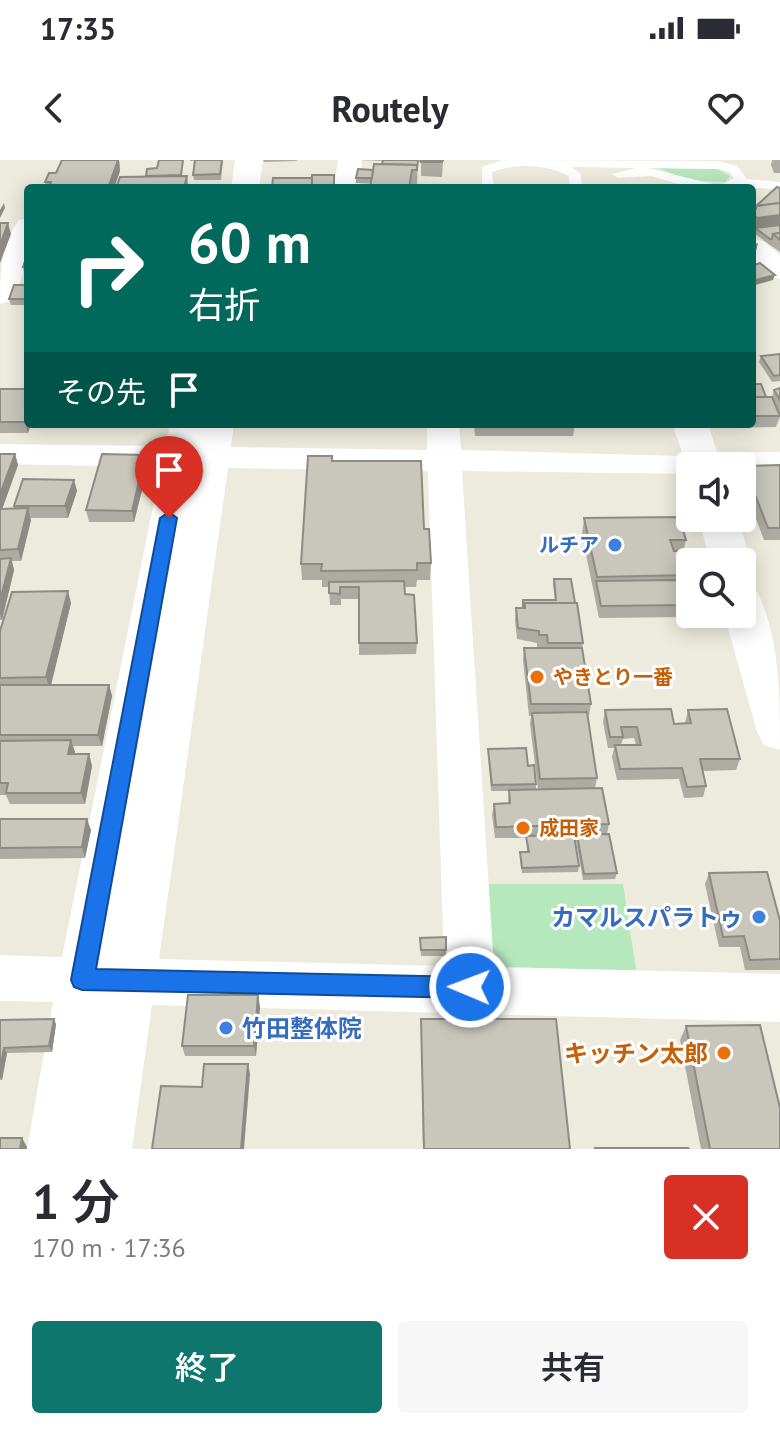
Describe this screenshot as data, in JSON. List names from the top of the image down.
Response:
{
  "places": [
    "ルチア",
    "やきとり一番",
    "成田家",
    "カマルスパラトゥ",
    "竹田整体院",
    "キッチン太郎"
  ],
  "page": {
    "status": "17:35",
    "header": "Routely",
    "turn": ["60 m", "右折"],
    "then": "その先",
    "heading": ["1 分", "170 m · 17:36"],
    "buttons": ["終了", "共有"]
  }
}
